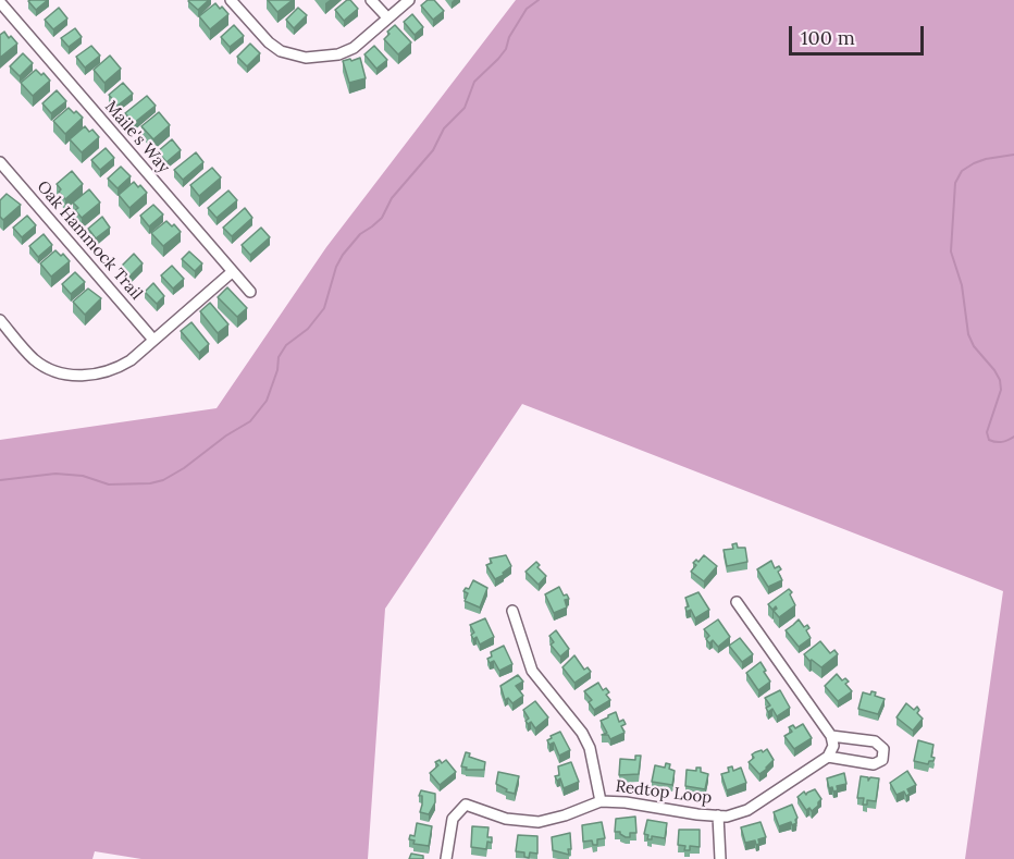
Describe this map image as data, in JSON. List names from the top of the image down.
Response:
{
  "streets": {
    "street": ["Maile's Way", "Oak Hammock Trail", "Redtop Loop"]
  },
  "scale_bar": "100 m"
}
